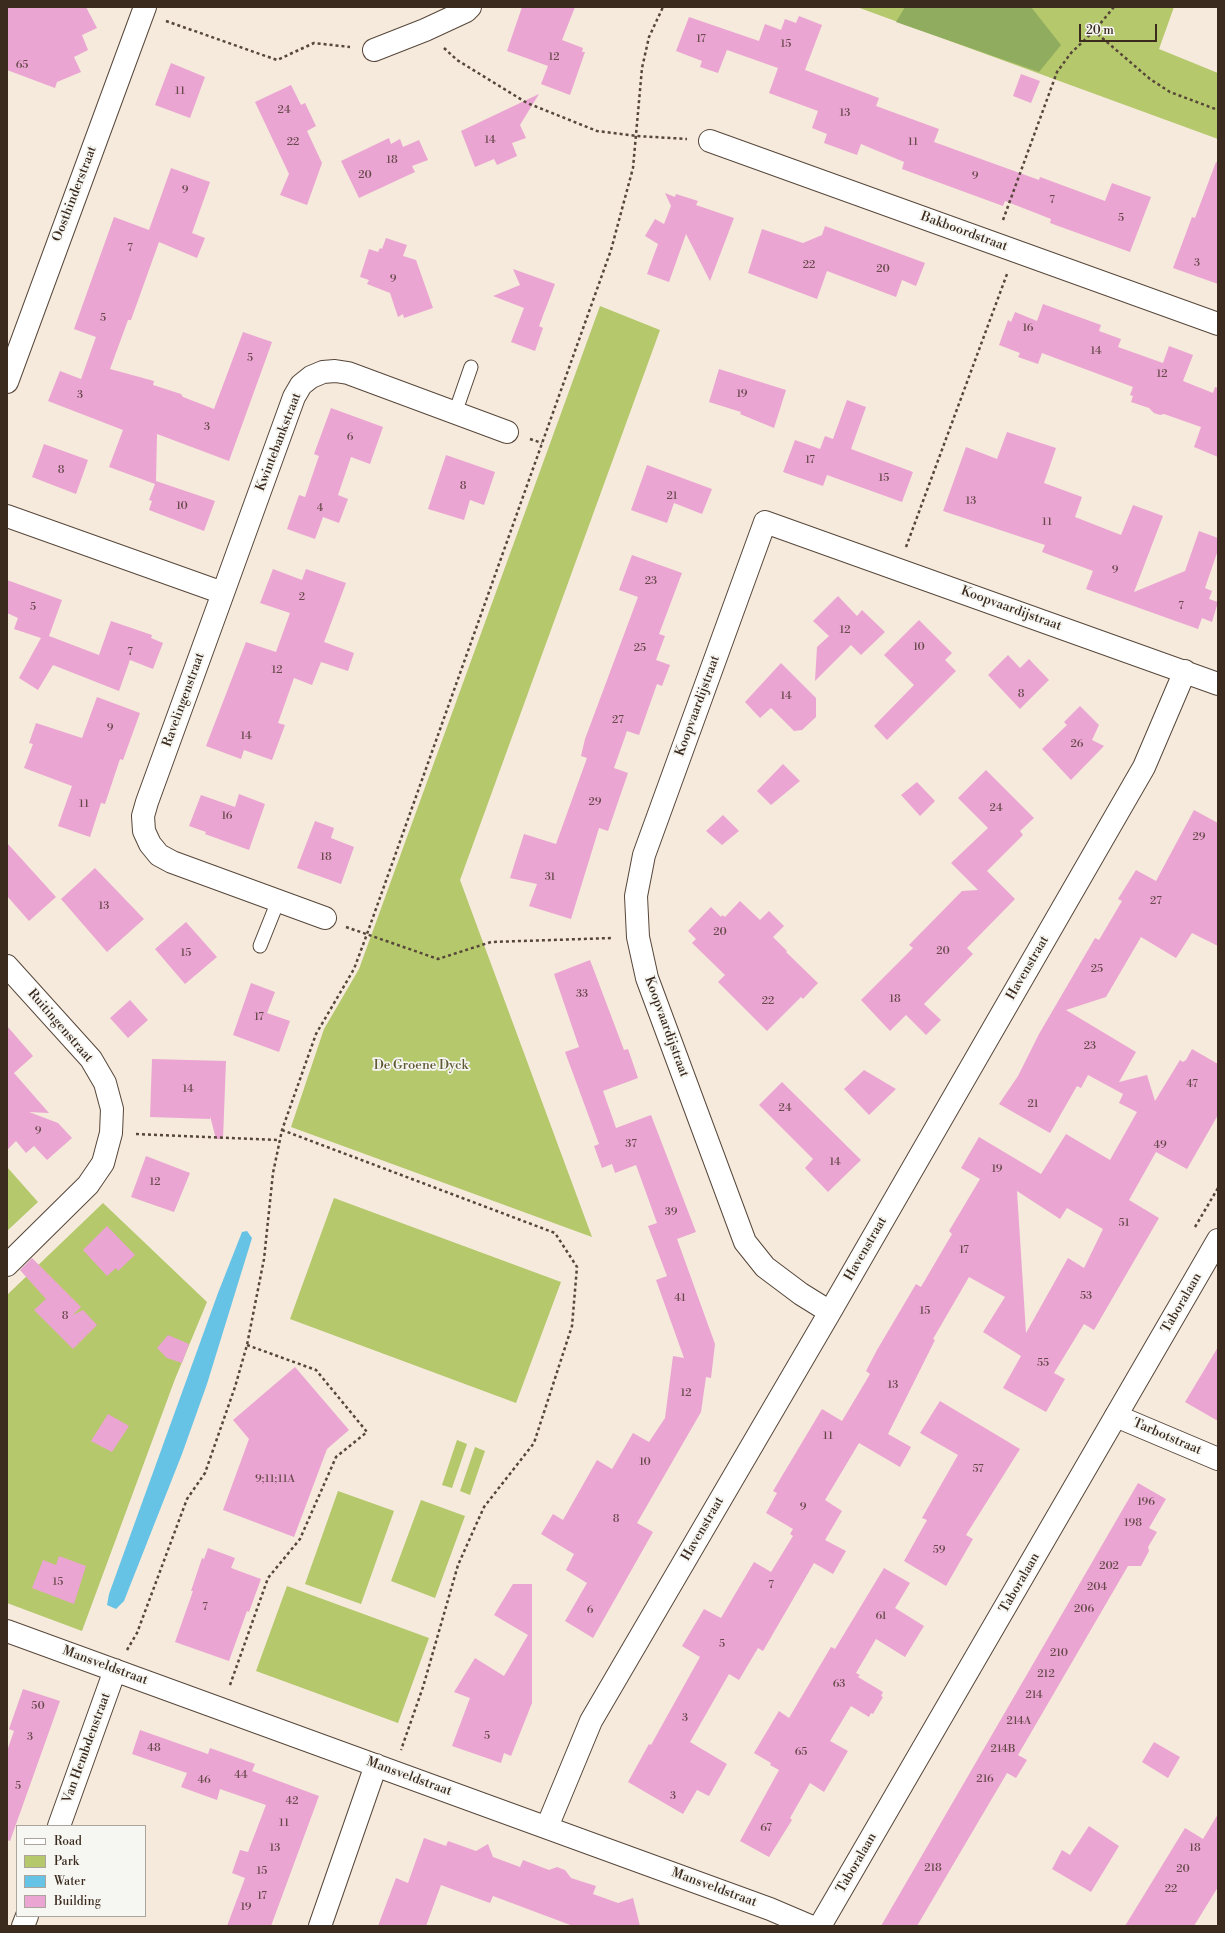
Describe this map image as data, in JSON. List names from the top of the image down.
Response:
{
  "streets": {
    "street": [
      "Oosthinderstraat",
      "Bakboordstraat",
      "Kwintebankstraat",
      "Koopvaardijstraat",
      "Ravelingenstraat",
      "Havenstraat",
      "Ruitingenstraat",
      "Taboralaan",
      "Tarbotstraat",
      "Mansveldstraat",
      "Van Hembdenstraat"
    ]
  },
  "crossings": [
    ["Kwintebankstraat", "Ravelingenstraat"],
    ["Koopvaardijstraat", "Havenstraat"],
    ["Havenstraat", "Mansveldstraat"],
    ["Taboralaan", "Tarbotstraat"],
    ["Mansveldstraat", "Van Hembdenstraat"]
  ],
  "parks": ["De Groene Dyck"],
  "house_numbers": [
    "17",
    "15",
    "12",
    "65",
    "11",
    "24",
    "13",
    "14",
    "22",
    "11",
    "18",
    "20",
    "9",
    "9",
    "7",
    "5",
    "7",
    "3",
    "22",
    "20",
    "9",
    "5",
    "16",
    "14",
    "5",
    "12",
    "19",
    "3",
    "3",
    "6",
    "17",
    "8",
    "15",
    "8",
    "21",
    "13",
    "10",
    "4",
    "11",
    "9",
    "23",
    "2",
    "7",
    "5",
    "12",
    "10",
    "25",
    "7",
    "12",
    "8",
    "14",
    "27",
    "9",
    "14",
    "26",
    "29",
    "11",
    "24",
    "16",
    "29",
    "18",
    "31",
    "27",
    "13",
    "20",
    "20",
    "15",
    "25",
    "33",
    "18",
    "22",
    "17",
    "23",
    "47",
    "14",
    "21",
    "24",
    "9",
    "37",
    "49",
    "14",
    "19",
    "12",
    "39",
    "51",
    "17",
    "53",
    "41",
    "15",
    "8",
    "55",
    "13",
    "12",
    "11",
    "10",
    "57",
    "9;11;11A",
    "196",
    "9",
    "8",
    "198",
    "59",
    "202",
    "15",
    "7",
    "204",
    "7",
    "206",
    "6",
    "61",
    "5",
    "210",
    "212",
    "63",
    "214",
    "50",
    "3",
    "214A",
    "5",
    "3",
    "48",
    "214B",
    "65",
    "44",
    "216",
    "46",
    "5",
    "3",
    "42",
    "11",
    "67",
    "13",
    "18",
    "218",
    "20",
    "15",
    "22",
    "17",
    "19"
  ],
  "legend": [
    "Road",
    "Park",
    "Water",
    "Building"
  ],
  "scale_bar": "20 m"
}
